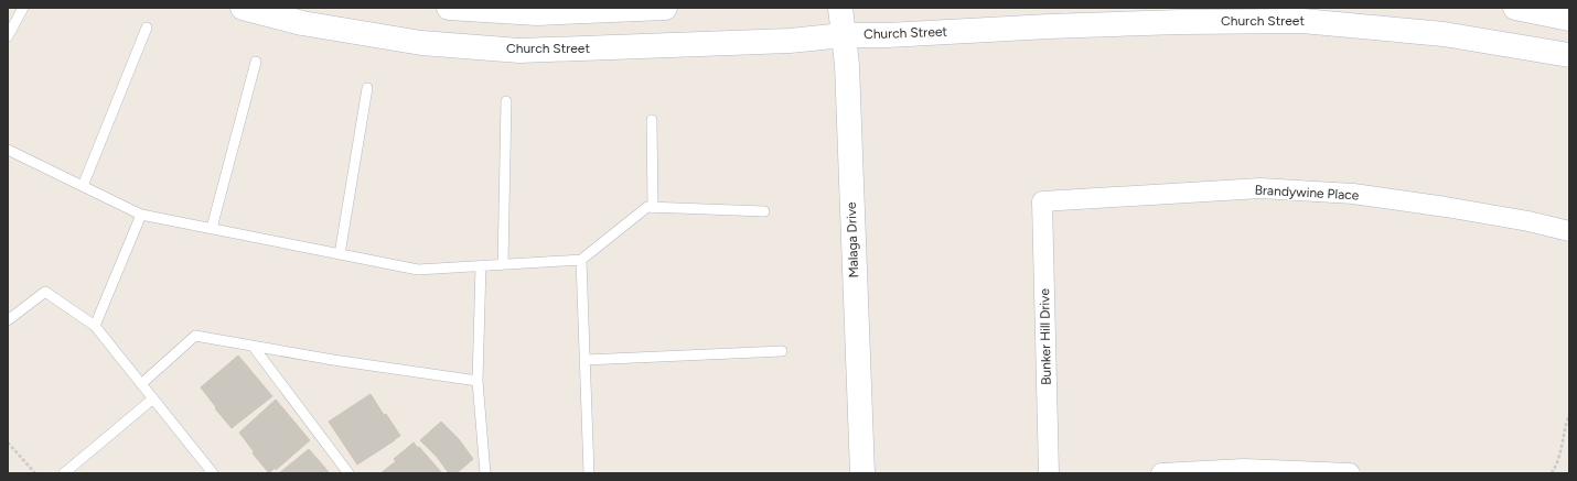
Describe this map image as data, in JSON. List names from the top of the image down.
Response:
{
  "streets": {
    "main road": ["Church Street", "Malaga Drive"],
    "street": ["Brandywine Place", "Bunker Hill Drive"]
  },
  "crossings": [
    ["Church Street", "Malaga Drive"],
    ["Brandywine Place", "Bunker Hill Drive"]
  ]
}
